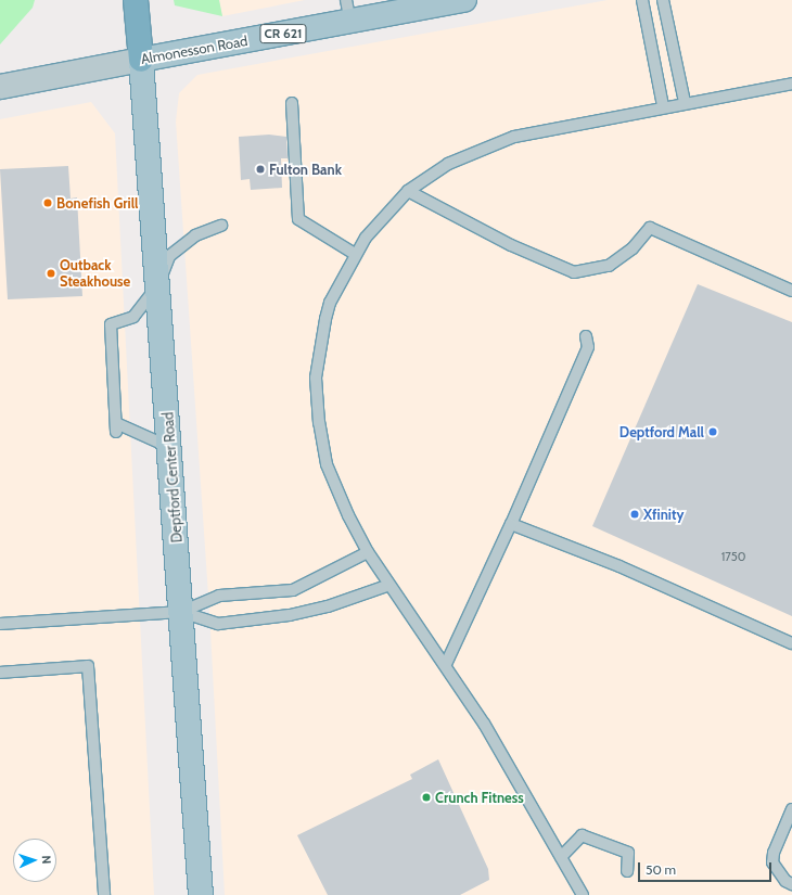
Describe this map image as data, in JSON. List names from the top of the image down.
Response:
{
  "streets": {
    "main road": ["CR 621", "Almonesson Road", "Deptford Center Road"]
  },
  "crossings": [
    ["Almonesson Road", "Deptford Center Road"]
  ],
  "places": [
    "Fulton Bank",
    "Bonefish Grill",
    "Outback Steakhouse",
    "Deptford Mall",
    "Xfinity",
    "Crunch Fitness"
  ],
  "house_numbers": ["1750"],
  "scale_bar": "50 m",
  "north": "right"
}
